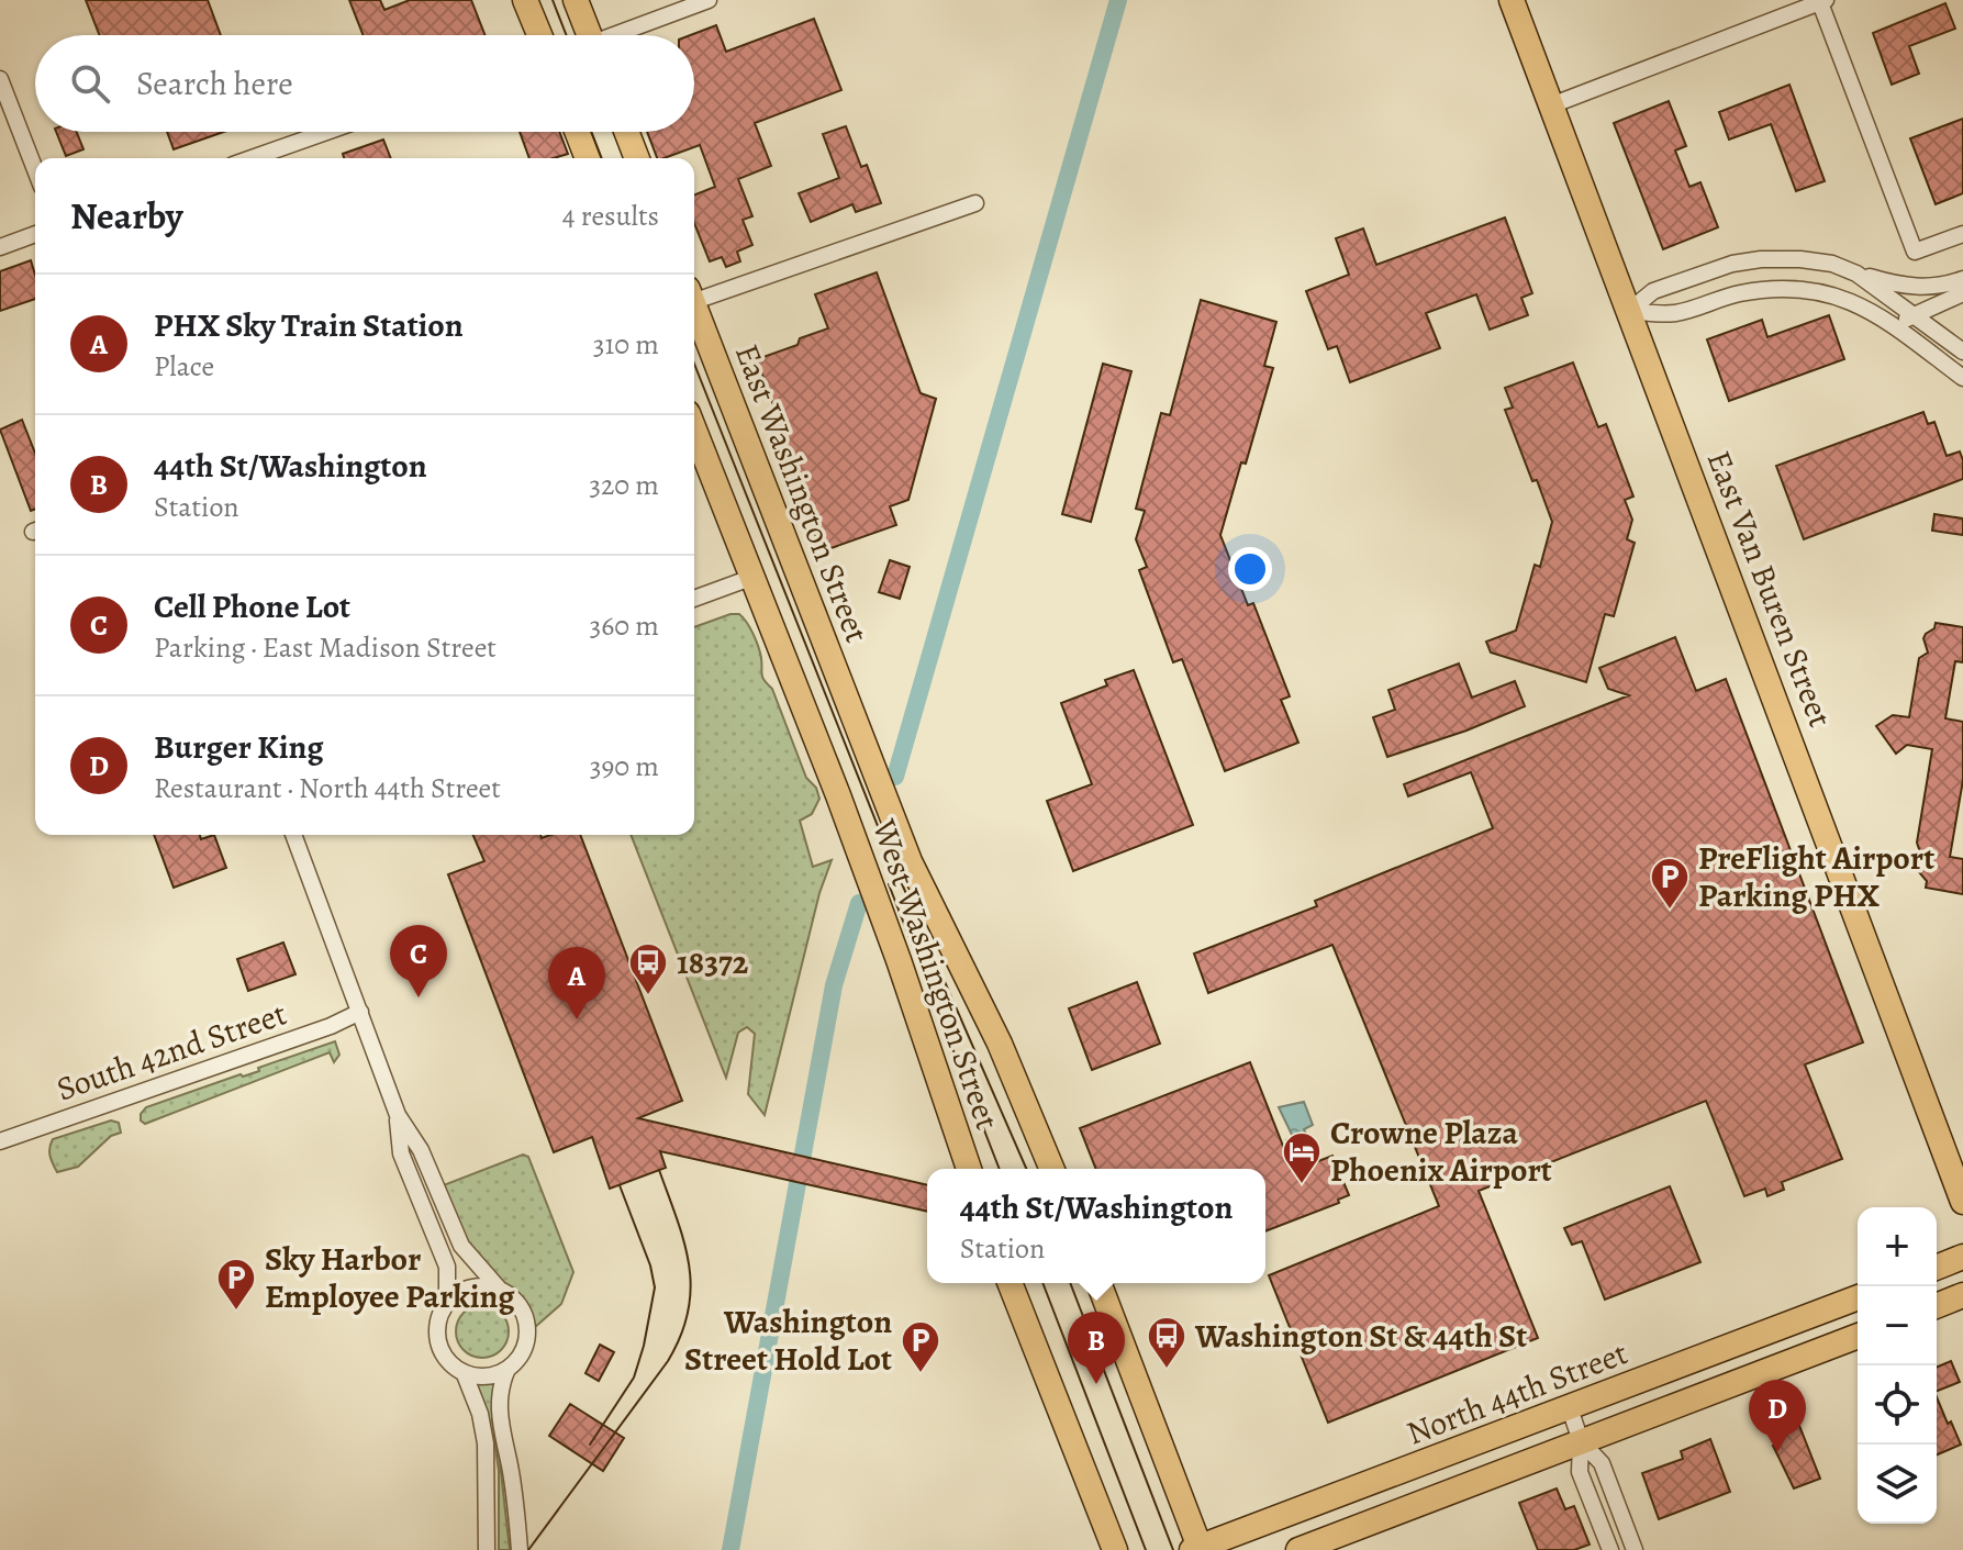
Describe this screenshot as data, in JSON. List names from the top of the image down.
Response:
{
  "streets": {
    "main road": [
      "East Washington Street",
      "East Van Buren Street",
      "West Washington Street",
      "North 44th Street"
    ],
    "street": ["South 42nd Street"]
  },
  "crossings": [
    ["East Washington Street", "West Washington Street"]
  ],
  "places": {
    "parking": ["PreFlight Airport Parking PHX", "Sky Harbor Employee Parking", "Washington Street Hold Lot"],
    "bus stop": ["18372", "Washington St & 44th St"],
    "hotel": ["Crowne Plaza Phoenix Airport"]
  },
  "page": {
    "search": "Search here",
    "heading": ["Nearby", "4 results"],
    "list": [
      {
        "mark": "A",
        "name": "PHX Sky Train Station",
        "note": "Place",
        "value": "310 m"
      },
      {
        "mark": "B",
        "name": "44th St/Washington",
        "note": "Station",
        "value": "320 m"
      },
      {
        "mark": "C",
        "name": "Cell Phone Lot",
        "note": "Parking · East Madison Street",
        "value": "360 m"
      },
      {
        "mark": "D",
        "name": "Burger King",
        "note": "Restaurant · North 44th Street",
        "value": "390 m"
      }
    ],
    "pins": [
      "C",
      "A",
      "B",
      "D"
    ],
    "popup": ["44th St/Washington", "Station"],
    "map_buttons": ["+", "−"]
  }
}
